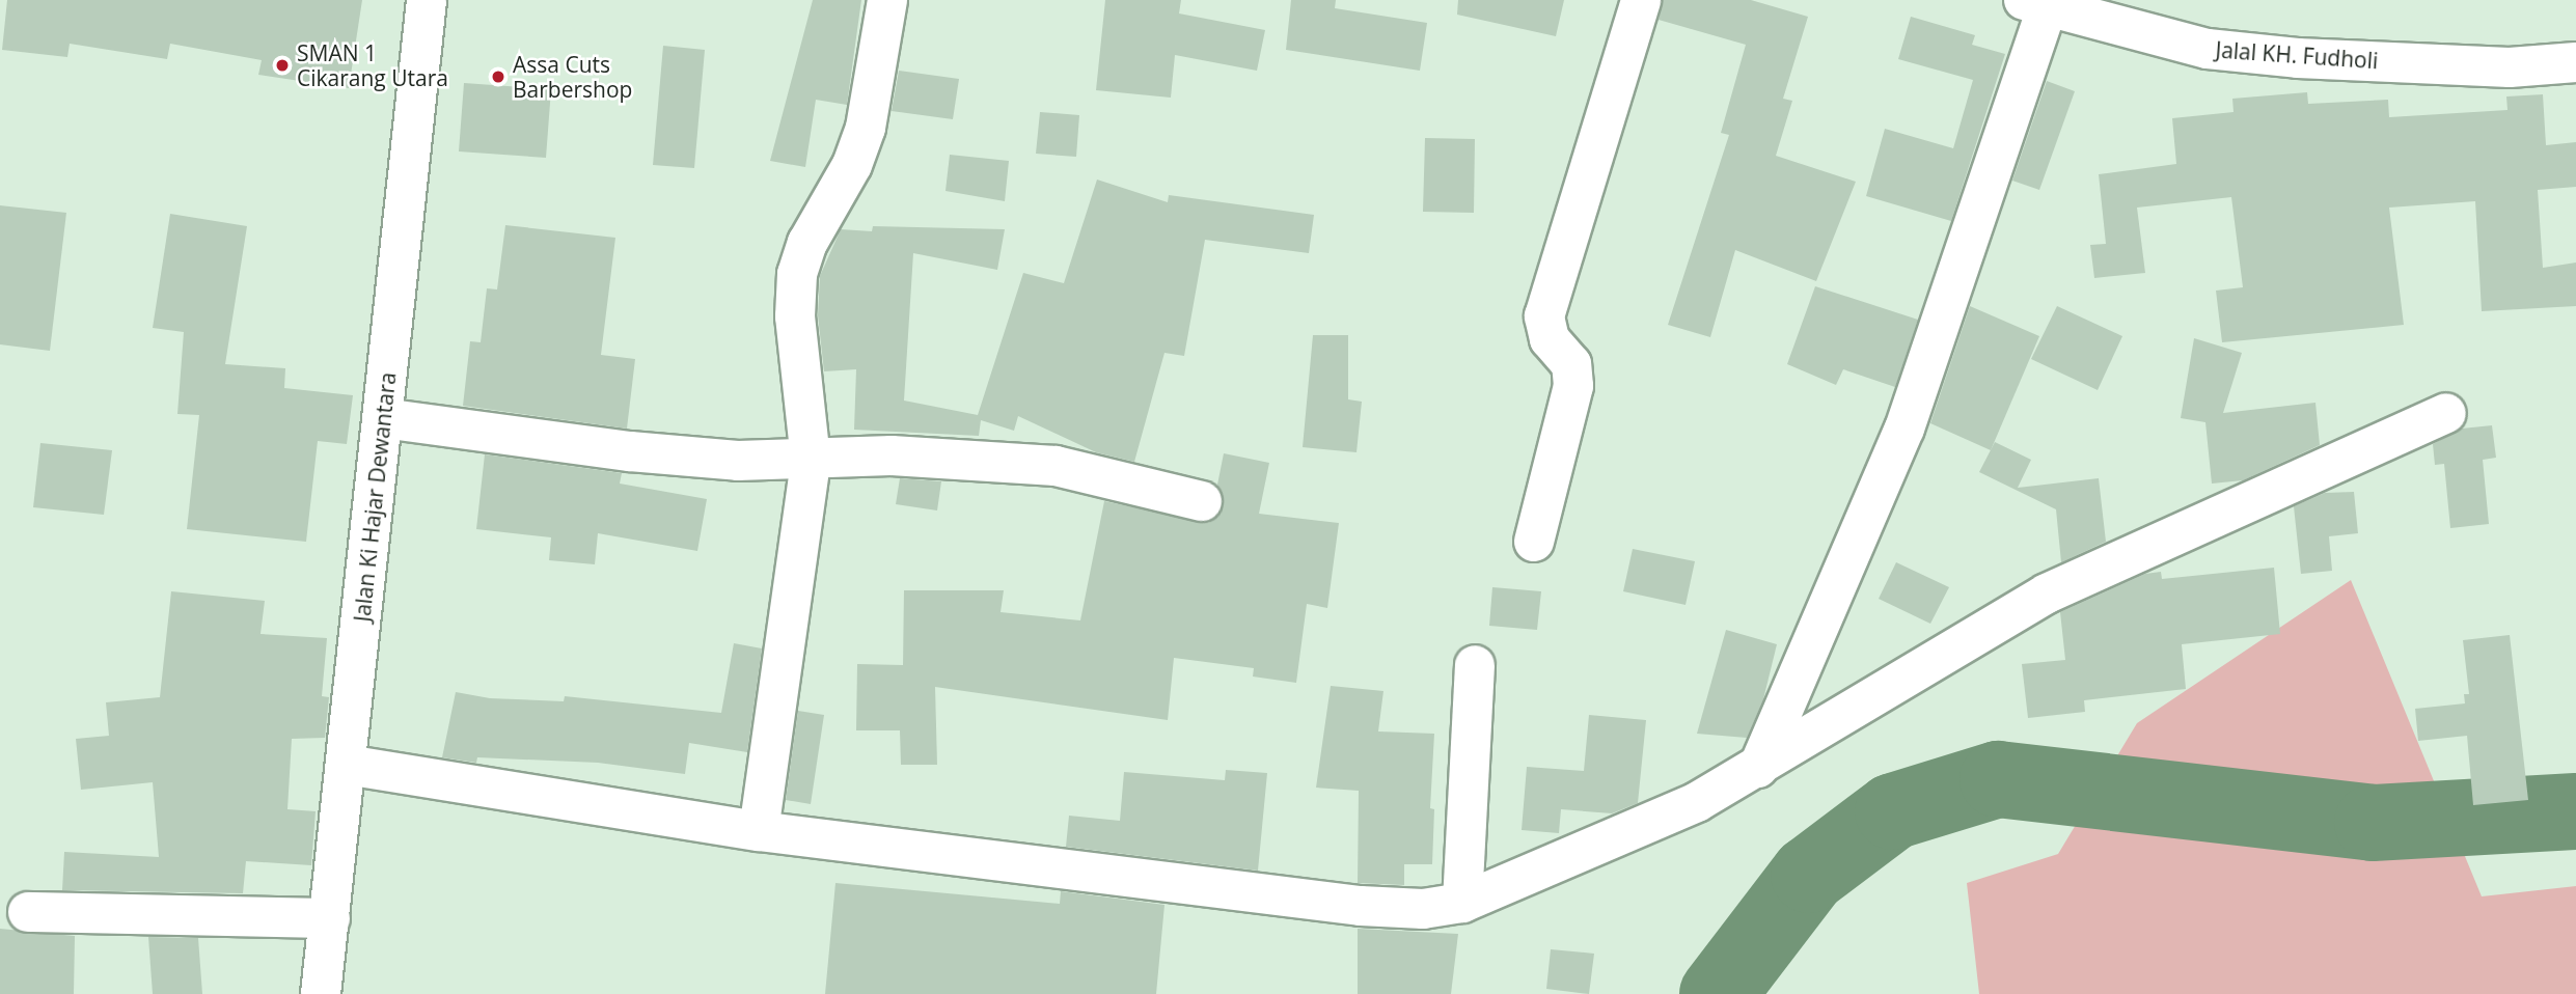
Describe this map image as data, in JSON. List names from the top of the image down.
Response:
{
  "streets": {
    "street": ["Jalal KH. Fudholi", "Jalan Ki Hajar Dewantara"]
  },
  "places": ["SMAN 1 Cikarang Utara", "Assa Cuts Barbershop"]
}
